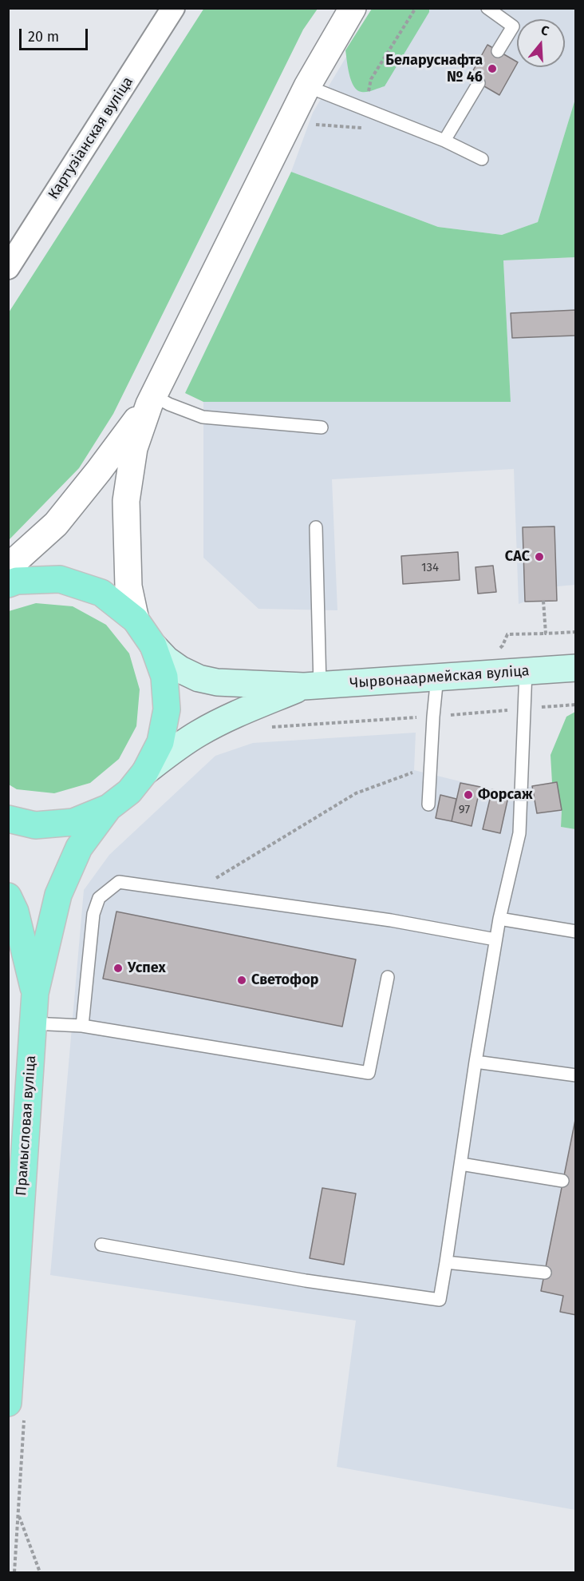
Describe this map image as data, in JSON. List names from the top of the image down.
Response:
{
  "streets": {
    "main road": ["Чырвонаармейская вуліца", "Прамысловая вуліца"],
    "street": ["Картузіанская вуліца"]
  },
  "places": [
    "Беларуснафта № 46",
    "САС",
    "Форсаж",
    "Успех",
    "Светофор"
  ],
  "house_numbers": ["134", "97"],
  "scale_bar": "20 m",
  "north": "top"
}
